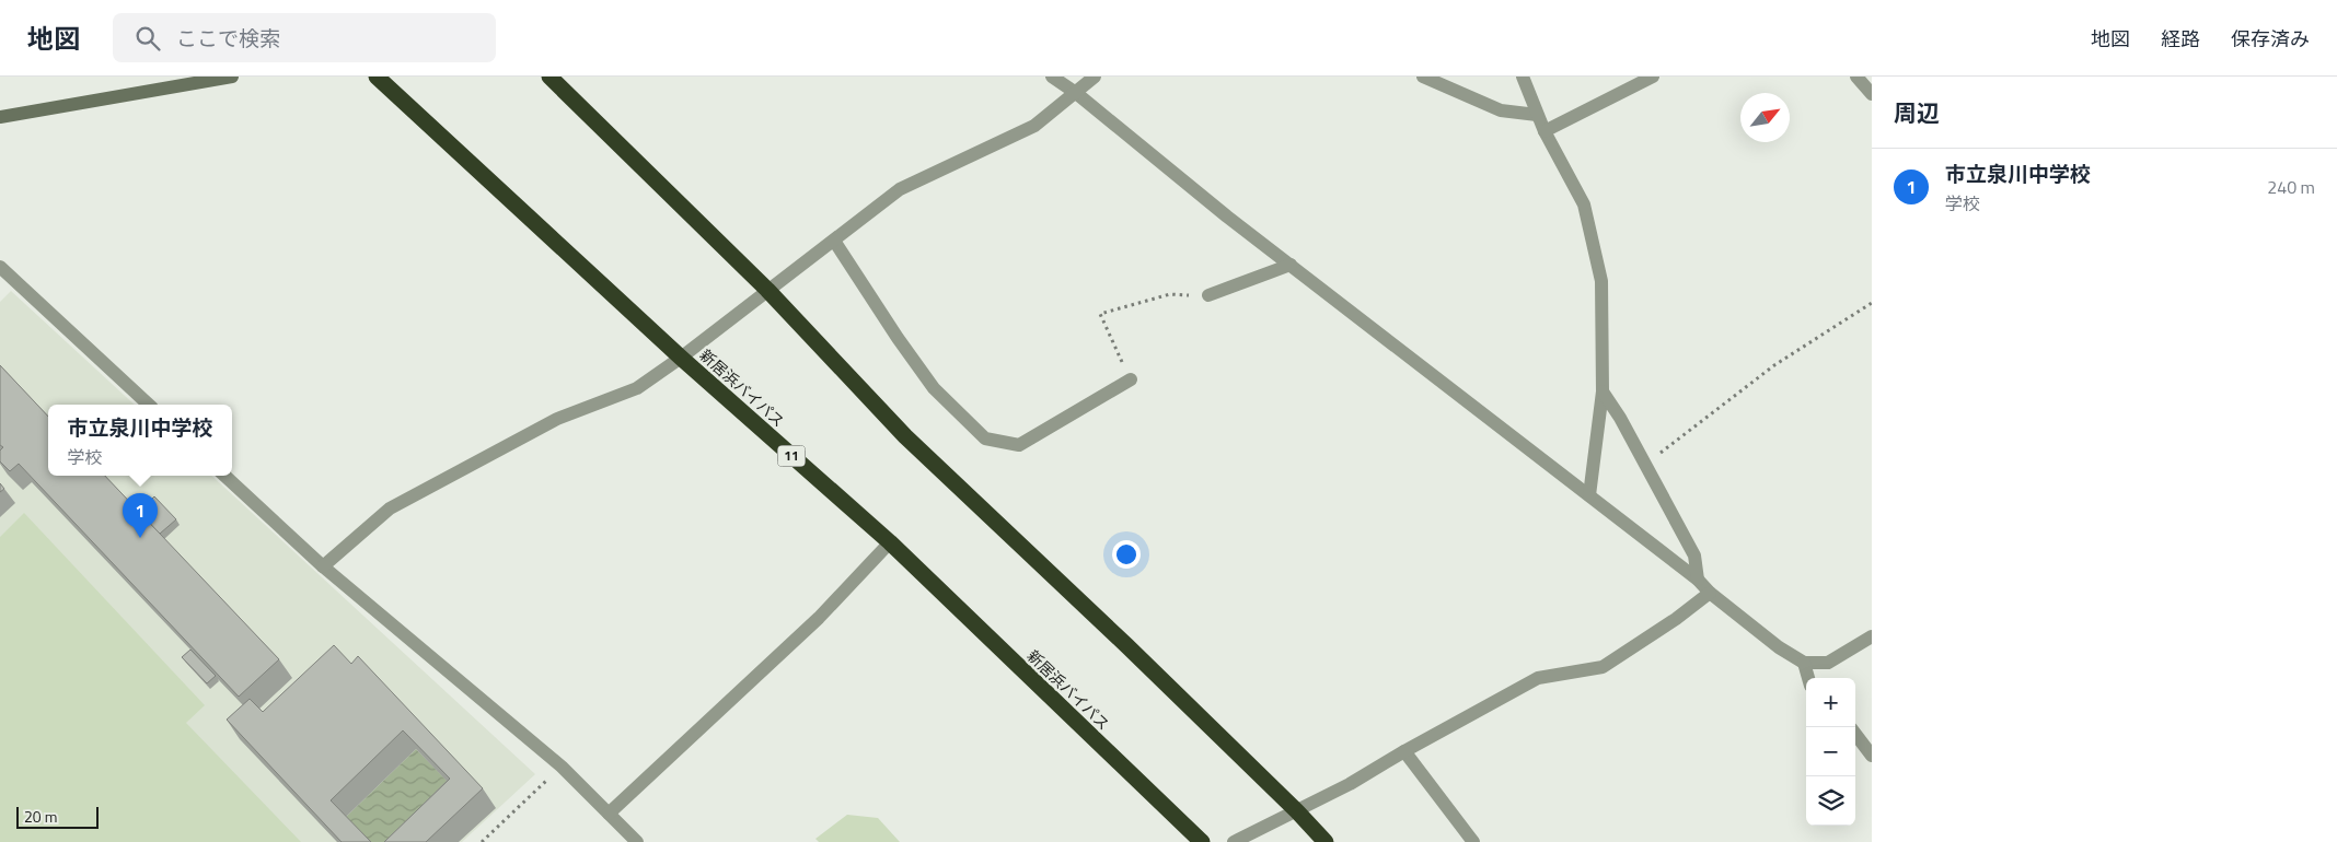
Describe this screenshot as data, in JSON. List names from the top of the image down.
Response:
{
  "streets": {
    "highway": ["新居浜バイパス", "11"]
  },
  "scale_bar": "20 m",
  "north": "top right",
  "page": {
    "header": "地図",
    "search": "ここで検索",
    "nav": ["地図", "経路", "保存済み"],
    "heading": "周辺",
    "list": [
      {
        "mark": "1",
        "name": "市立泉川中学校",
        "note": "学校",
        "value": "240 m"
      }
    ],
    "popup": ["市立泉川中学校", "学校"],
    "pins": "1",
    "map_buttons": ["+", "−"],
    "scale": "20 m"
  }
}
